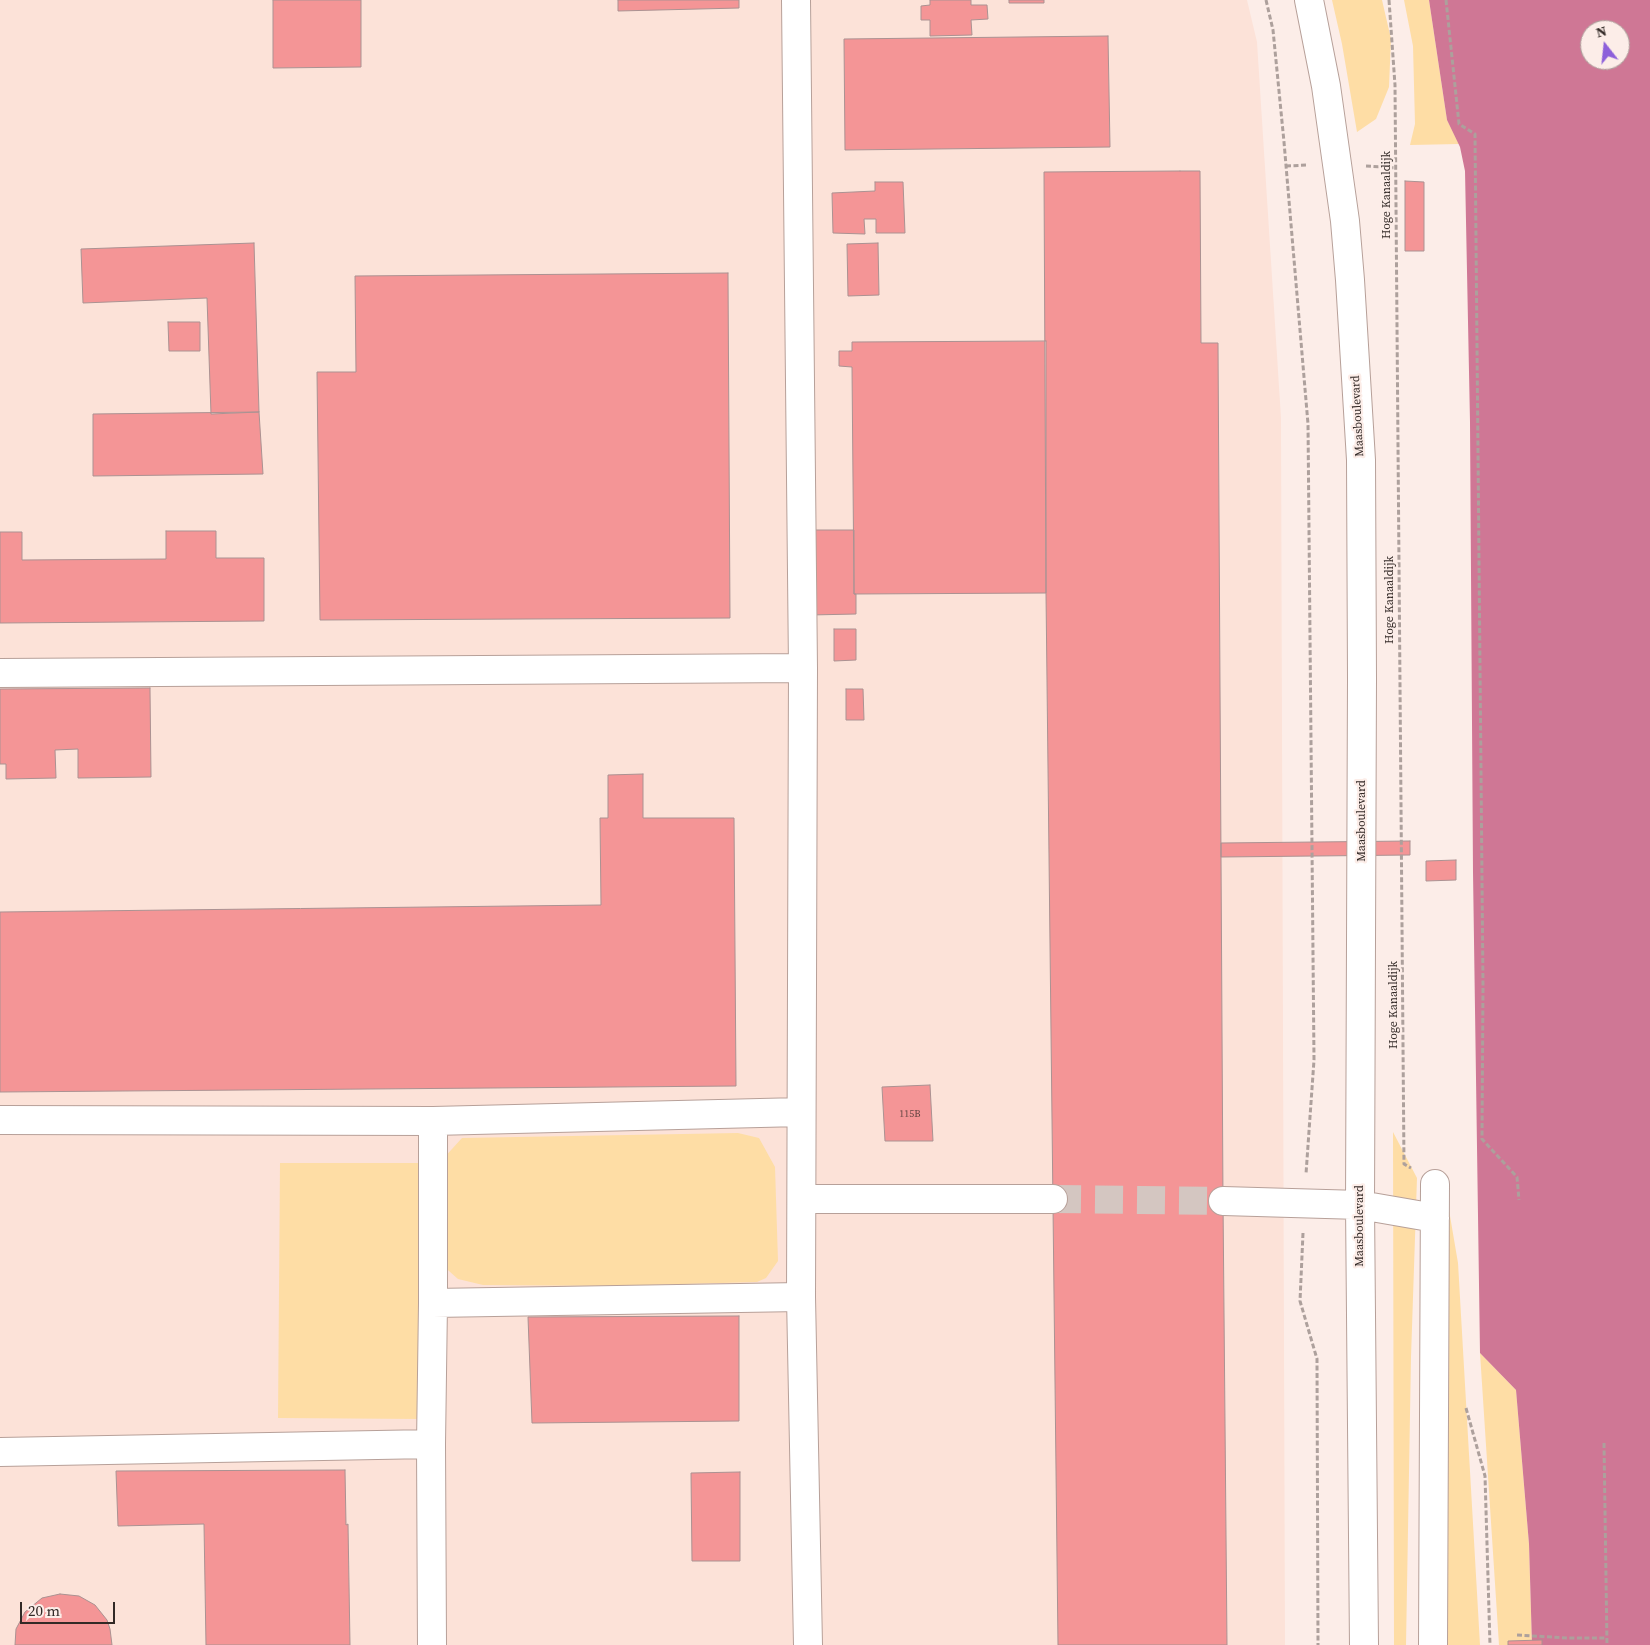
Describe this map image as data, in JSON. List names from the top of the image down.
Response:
{
  "streets": {
    "street": ["Maasboulevard"],
    "path": ["Hoge Kanaaldijk"]
  },
  "house_numbers": ["115B"],
  "scale_bar": "20 m",
  "north": "top"
}
